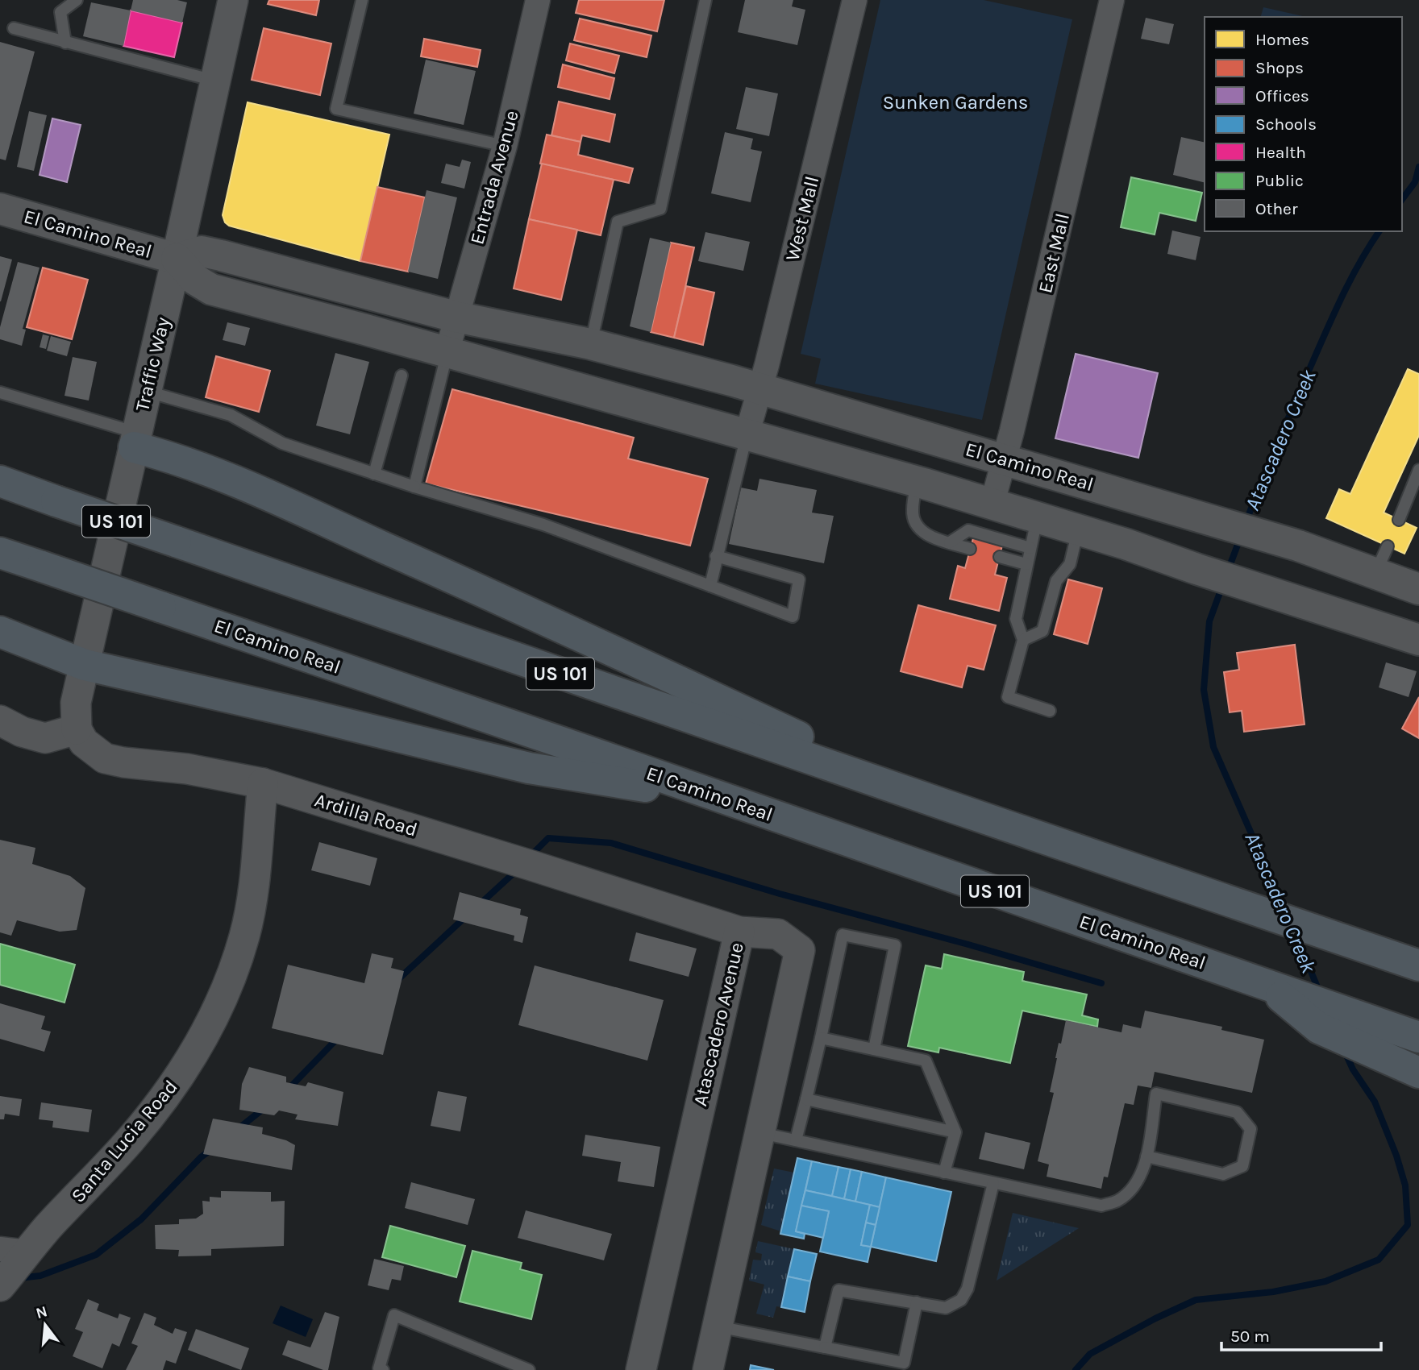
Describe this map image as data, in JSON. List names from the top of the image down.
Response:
{
  "streets": {
    "highway": ["El Camino Real", "US 101"],
    "street": [
      "Entrada Avenue",
      "West Mall",
      "East Mall",
      "Traffic Way",
      "Ardilla Road",
      "Atascadero Avenue",
      "Santa Lucia Road"
    ]
  },
  "crossings": [
    ["Entrada Avenue", "El Camino Real"],
    ["West Mall", "El Camino Real"],
    ["El Camino Real", "East Mall"],
    ["El Camino Real", "Traffic Way"],
    ["Traffic Way", "Ardilla Road"],
    ["Ardilla Road", "Atascadero Avenue"],
    ["Ardilla Road", "Santa Lucia Road"]
  ],
  "water": ["Atascadero Creek"],
  "parks": ["Sunken Gardens"],
  "legend": [
    "Homes",
    "Shops",
    "Offices",
    "Schools",
    "Health",
    "Public",
    "Other"
  ],
  "scale_bar": "50 m",
  "north": "top"
}
